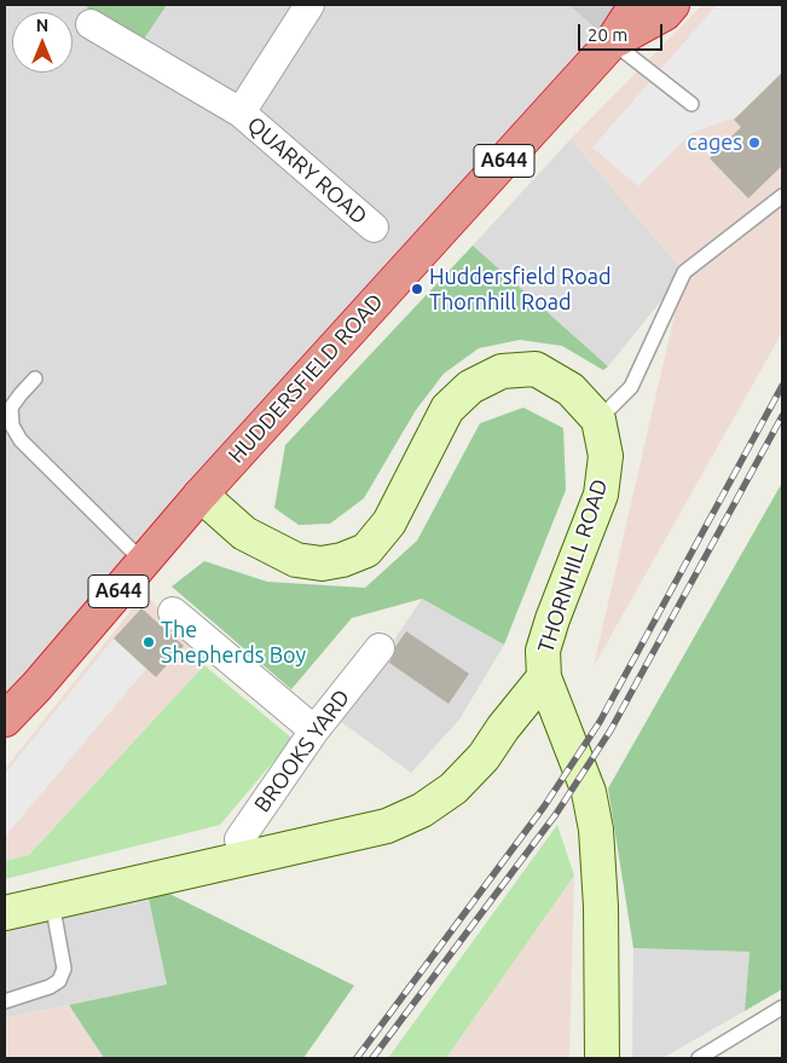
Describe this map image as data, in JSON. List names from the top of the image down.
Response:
{
  "streets": {
    "highway": ["A644", "HUDDERSFIELD ROAD"],
    "main road": ["THORNHILL ROAD"],
    "street": ["QUARRY ROAD", "BROOKS YARD"]
  },
  "places": ["cages", "Huddersfield Road Thornhill Road", "The Shepherds Boy"],
  "scale_bar": "20 m",
  "north": "top"
}
